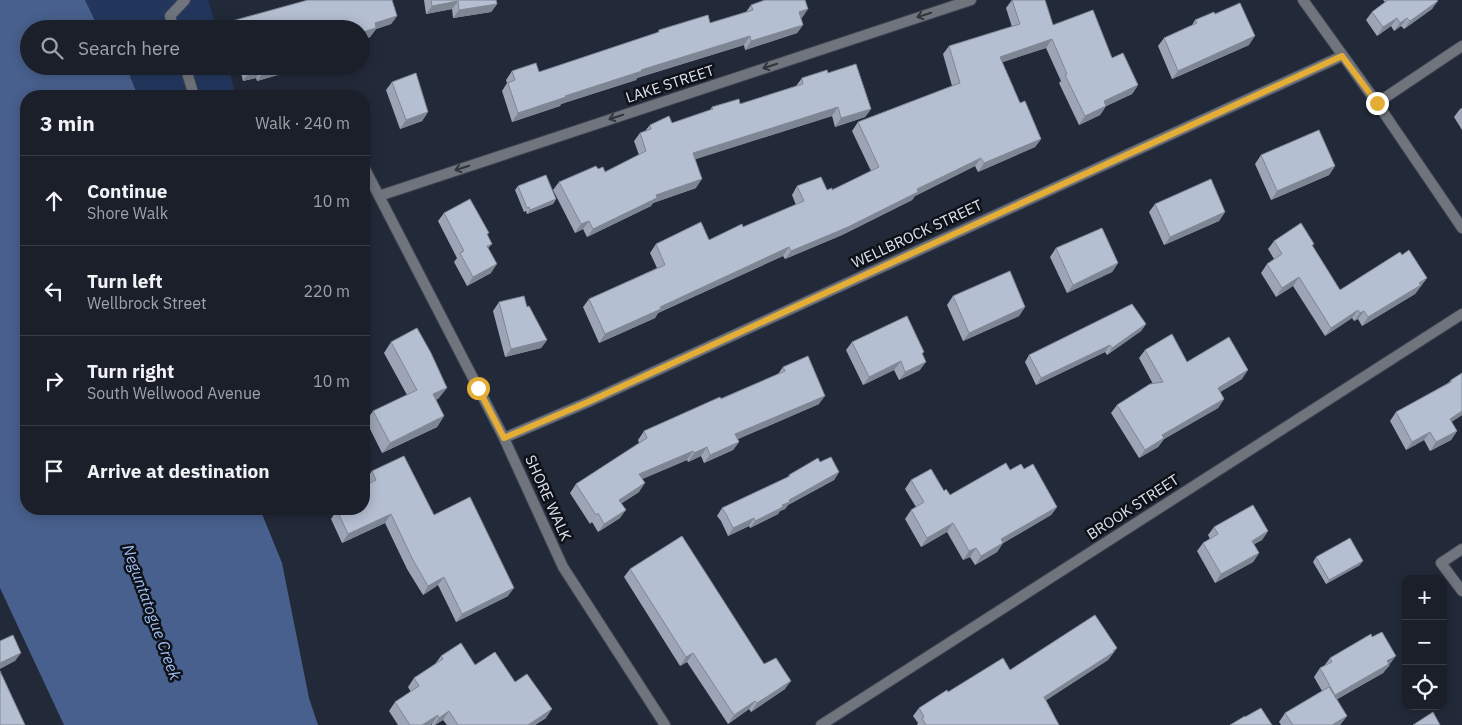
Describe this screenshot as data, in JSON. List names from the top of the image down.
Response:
{
  "streets": {
    "street": [
      "LAKE STREET",
      "WELLBROCK STREET",
      "SHORE WALK",
      "BROOK STREET"
    ]
  },
  "crossings": [
    ["LAKE STREET", "SHORE WALK"],
    ["WELLBROCK STREET", "SHORE WALK"]
  ],
  "one_way": ["LAKE STREET"],
  "water": ["Neguntatogue Creek"],
  "page": {
    "search": "Search here",
    "heading": ["3 min", "Walk · 240 m"],
    "list": [
      ["Continue", "Shore Walk", "10 m"],
      ["Turn left", "Wellbrock Street", "220 m"],
      ["Turn right", "South Wellwood Avenue", "10 m"],
      "Arrive at destination"
    ],
    "map_buttons": ["+", "−"]
  }
}
